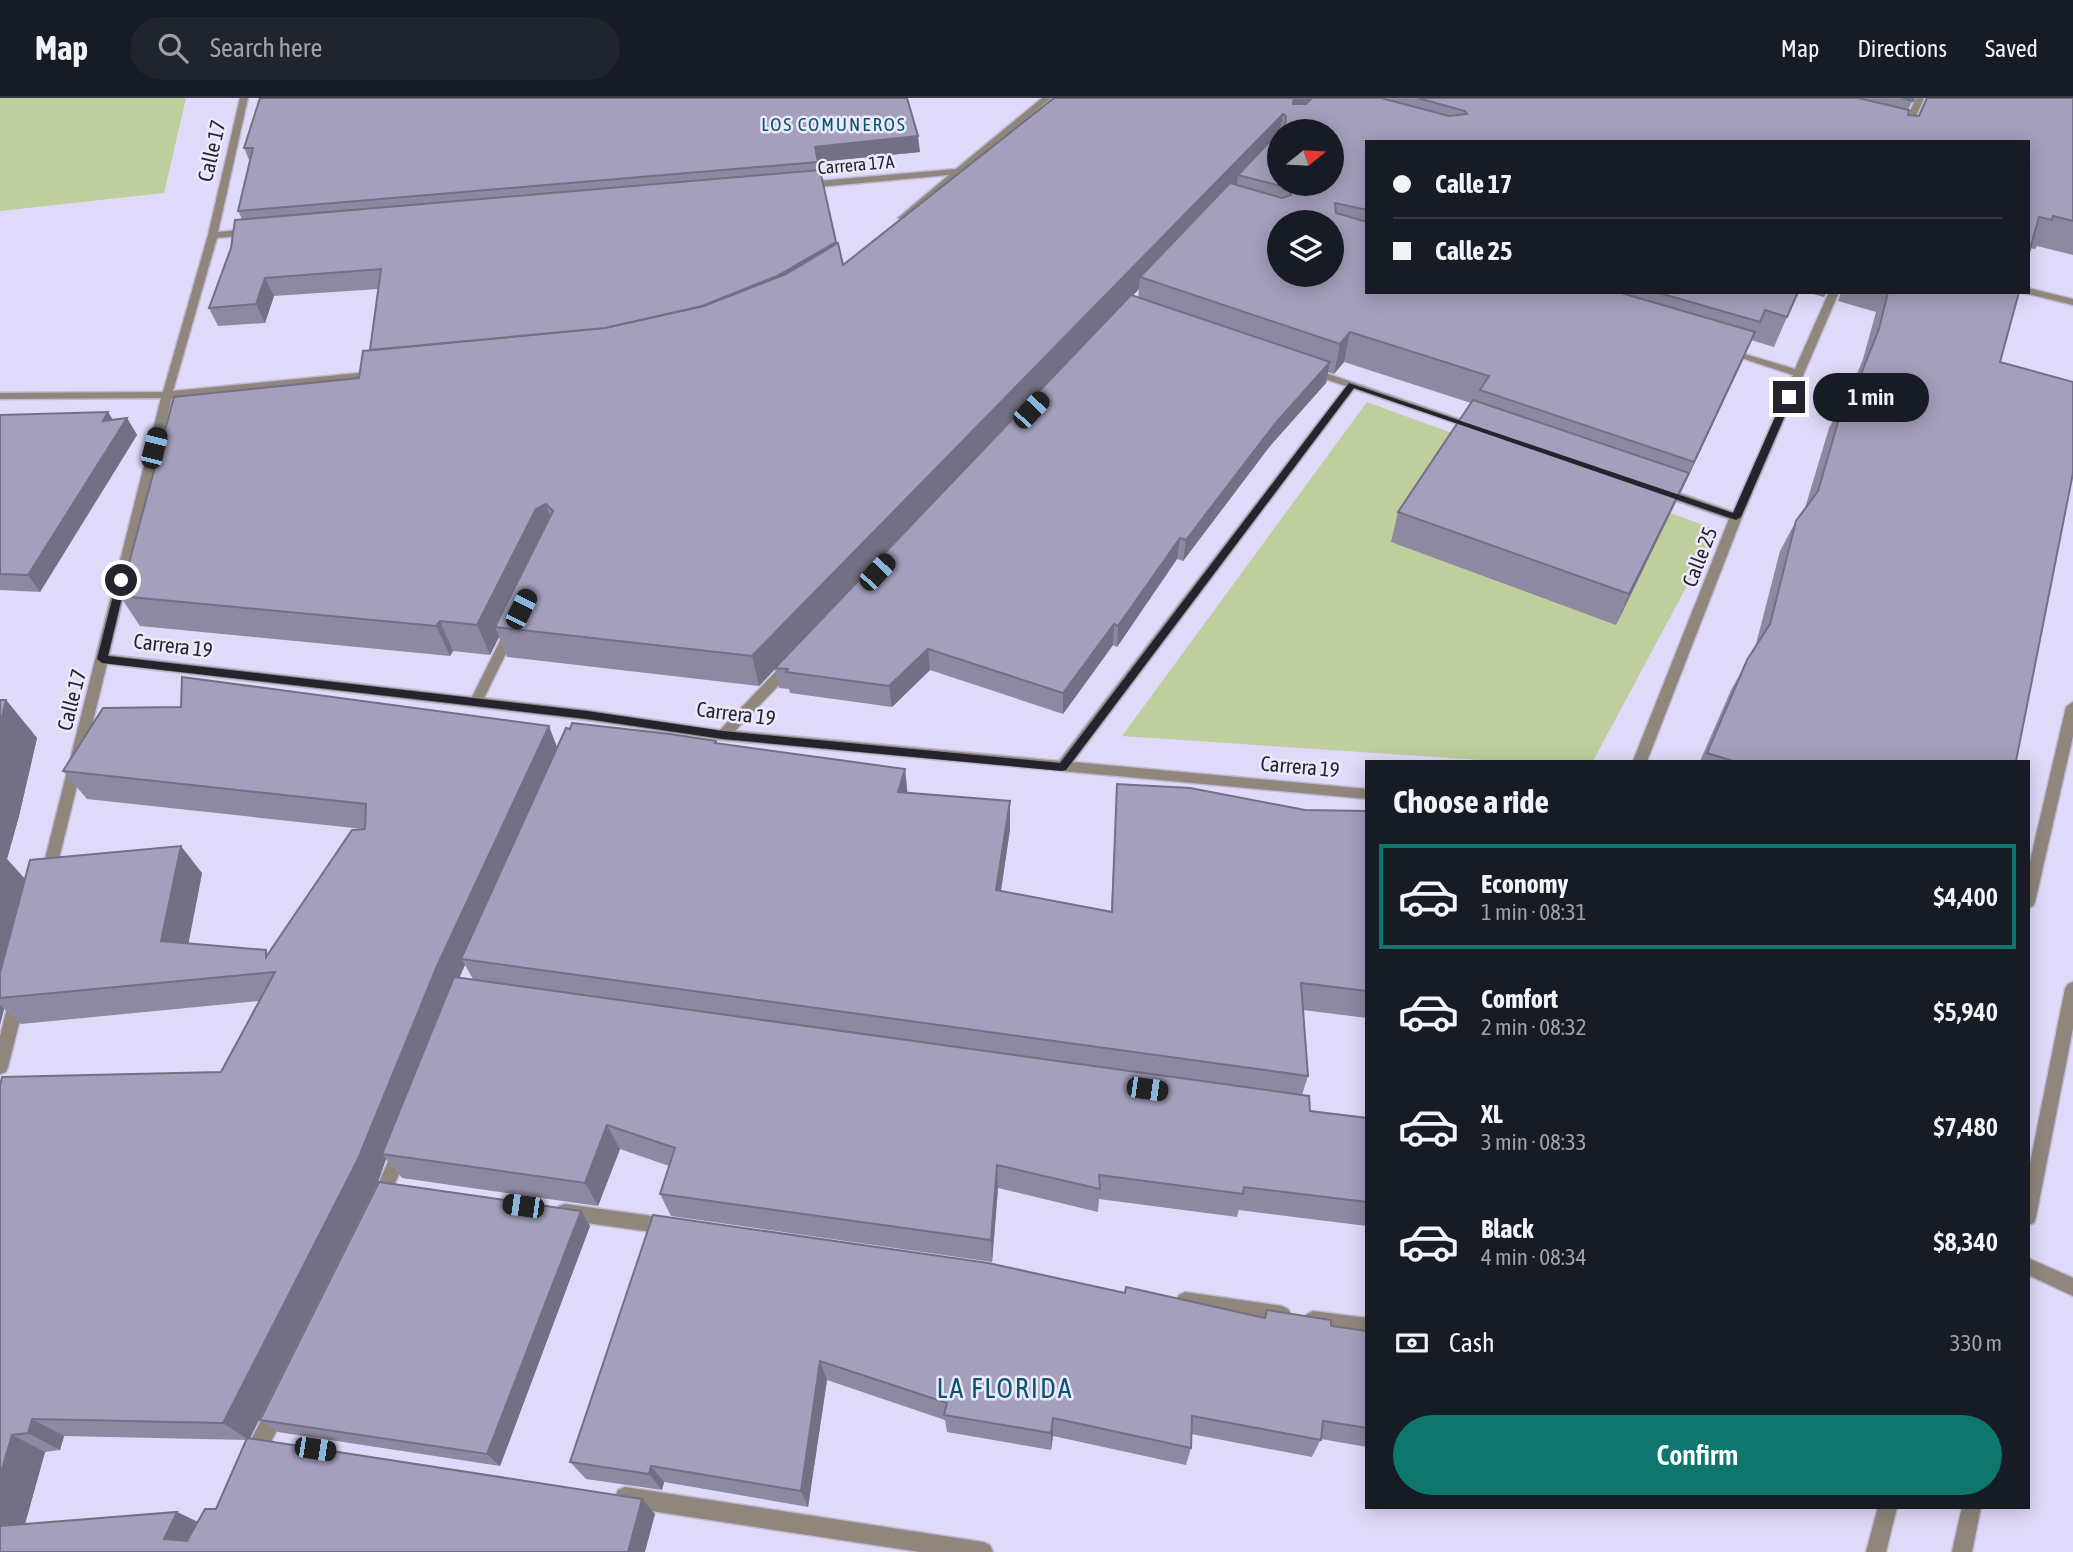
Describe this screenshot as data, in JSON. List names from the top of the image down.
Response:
{
  "streets": {
    "street": [
      "Calle 17",
      "Carrera 17A",
      "Calle 25",
      "Carrera 19"
    ]
  },
  "crossings": [
    ["Calle 17", "Carrera 19"]
  ],
  "districts": ["LOS COMUNEROS", "LA FLORIDA"],
  "north": "right",
  "page": {
    "header": "Map",
    "search": "Search here",
    "nav": ["Map", "Directions", "Saved"],
    "banner": ["Calle 17", "Calle 25"],
    "bubble": "1 min",
    "heading": "Choose a ride",
    "list": [
      {
        "name": "Economy",
        "note": "1 min · 08:31",
        "value": "$4,400"
      },
      {
        "name": "Comfort",
        "note": "2 min · 08:32",
        "value": "$5,940"
      },
      {
        "name": "XL",
        "note": "3 min · 08:33",
        "value": "$7,480"
      },
      {
        "name": "Black",
        "note": "4 min · 08:34",
        "value": "$8,340"
      }
    ],
    "pay": ["Cash", "330 m"],
    "buttons": "Confirm"
  }
}
